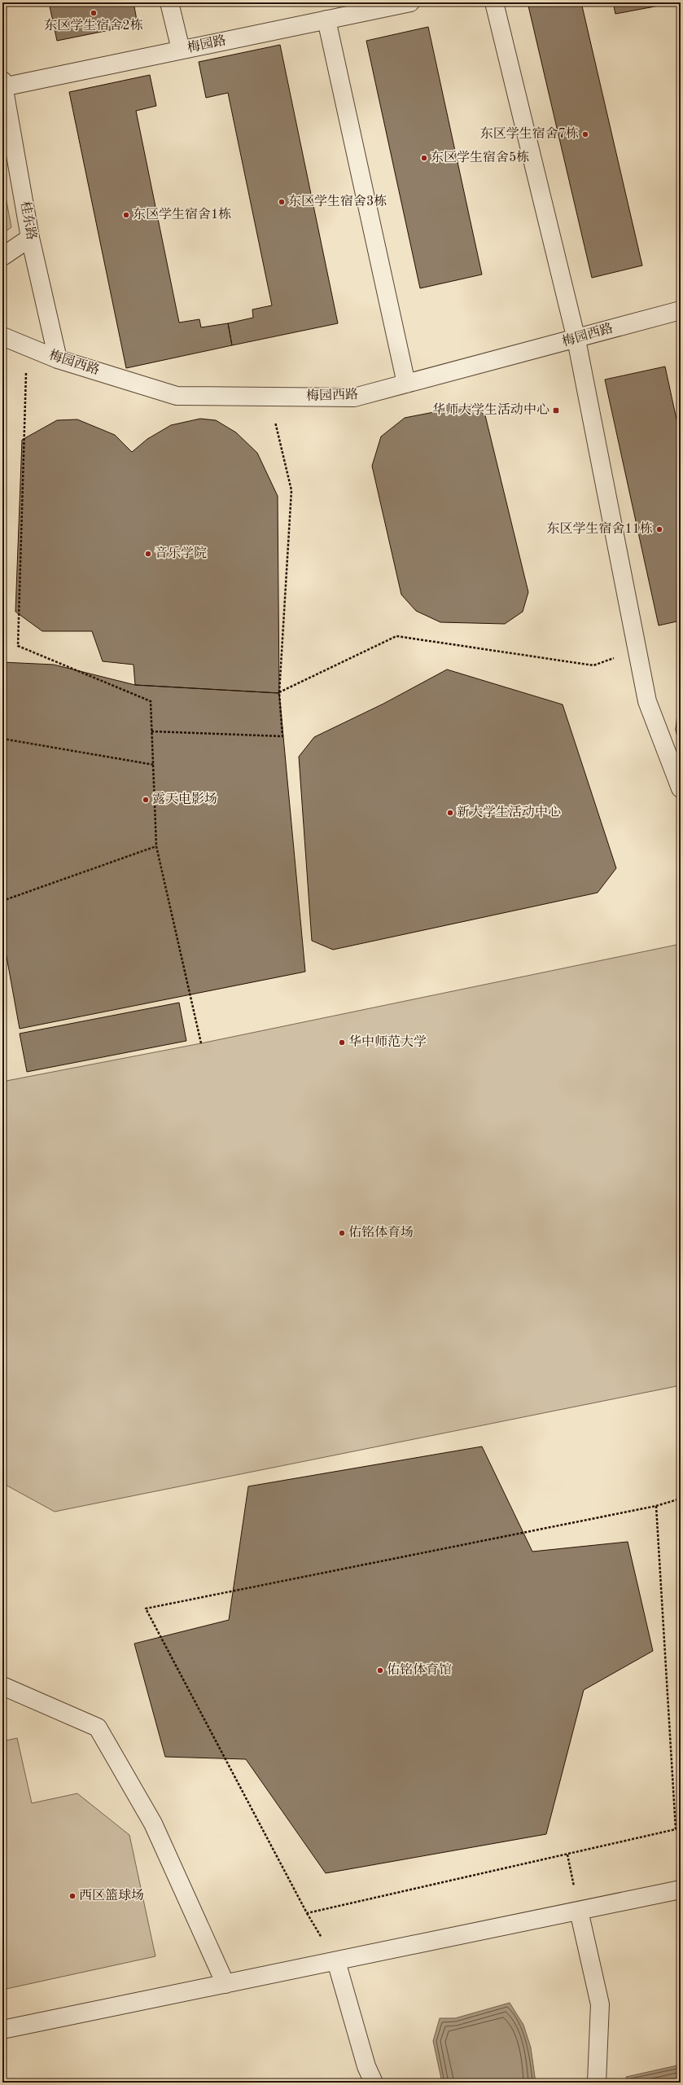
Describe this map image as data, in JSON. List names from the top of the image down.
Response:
{
  "streets": {
    "street": ["梅园路", "桂东路", "梅园西路"]
  },
  "crossings": [
    ["梅园路", "桂东路"],
    ["桂东路", "梅园西路"]
  ],
  "places": {
    "other": [
      "东区学生宿舍2栋",
      "东区学生宿舍7栋",
      "东区学生宿舍5栋",
      "东区学生宿舍3栋",
      "东区学生宿舍1栋",
      "东区学生宿舍11栋",
      "音乐学院",
      "露天电影场",
      "新大学生活动中心",
      "华中师范大学",
      "佑铭体育场",
      "佑铭体育馆",
      "西区篮球场"
    ],
    "transit": ["华师大学生活动中心"]
  }
}
